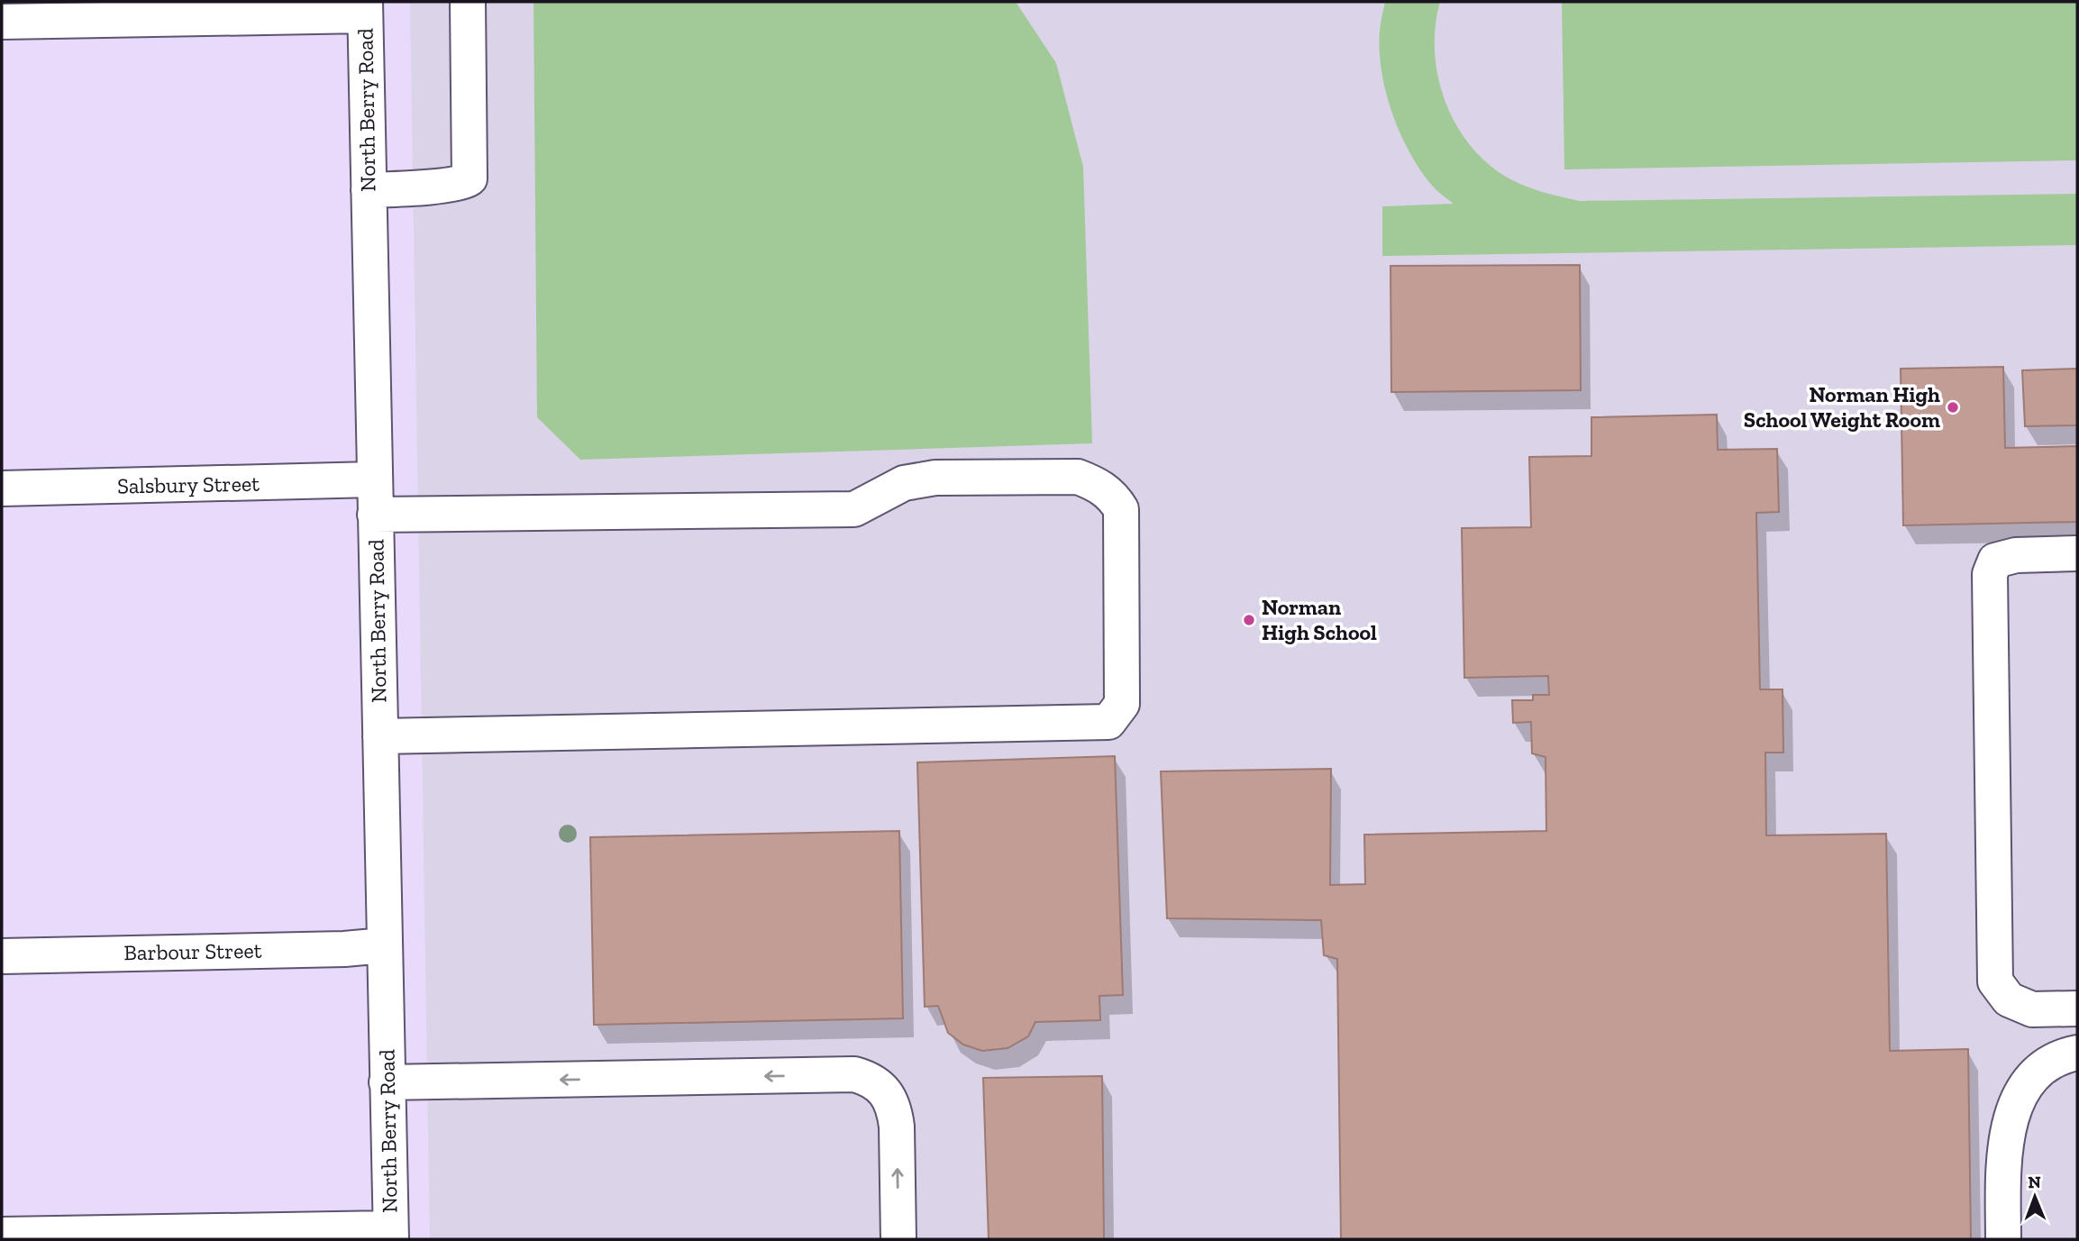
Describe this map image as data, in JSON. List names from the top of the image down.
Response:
{
  "streets": {
    "street": ["North Berry Road", "Salsbury Street", "Barbour Street"]
  },
  "crossings": [
    ["North Berry Road", "Salsbury Street"],
    ["North Berry Road", "Barbour Street"]
  ],
  "places": ["Norman High School Weight Room", "Norman High School"],
  "north": "top"
}
